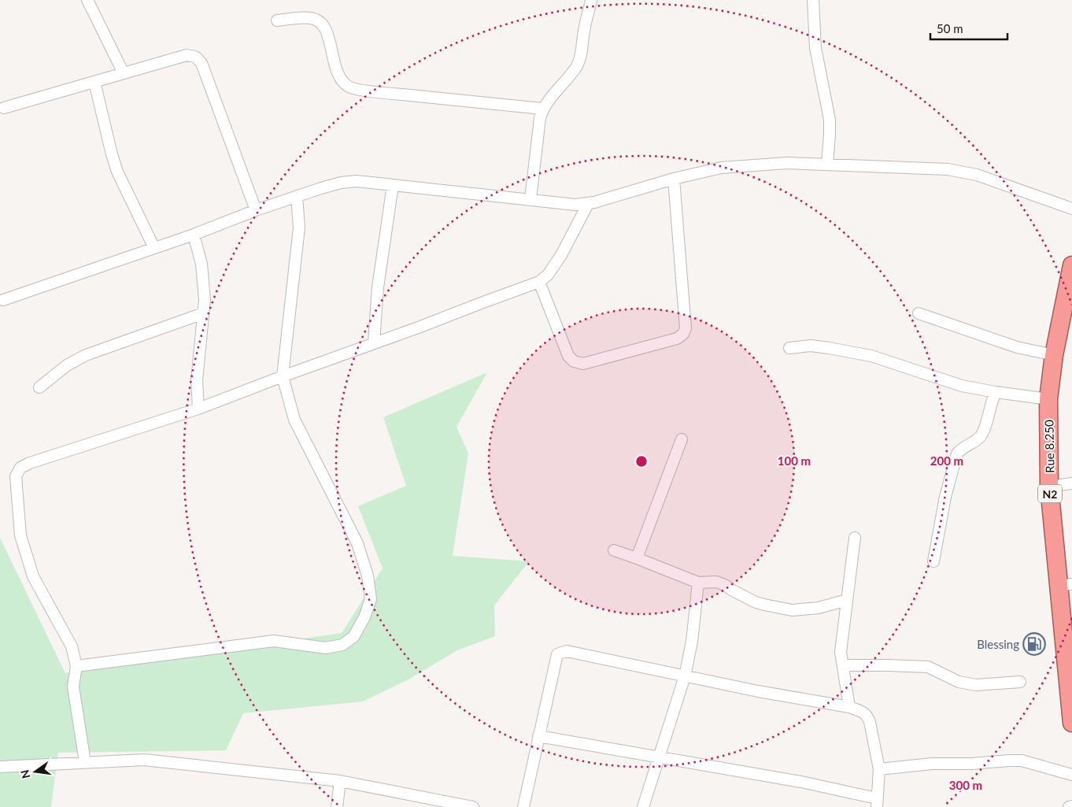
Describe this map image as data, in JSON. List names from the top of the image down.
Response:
{
  "streets": {
    "highway": ["Rue 8.250", "N2"]
  },
  "places": {
    "fuel station": ["Blessing"]
  },
  "scale_bar": "50 m",
  "north": "left",
  "rings": ["100 m", "200 m", "300 m"]
}
